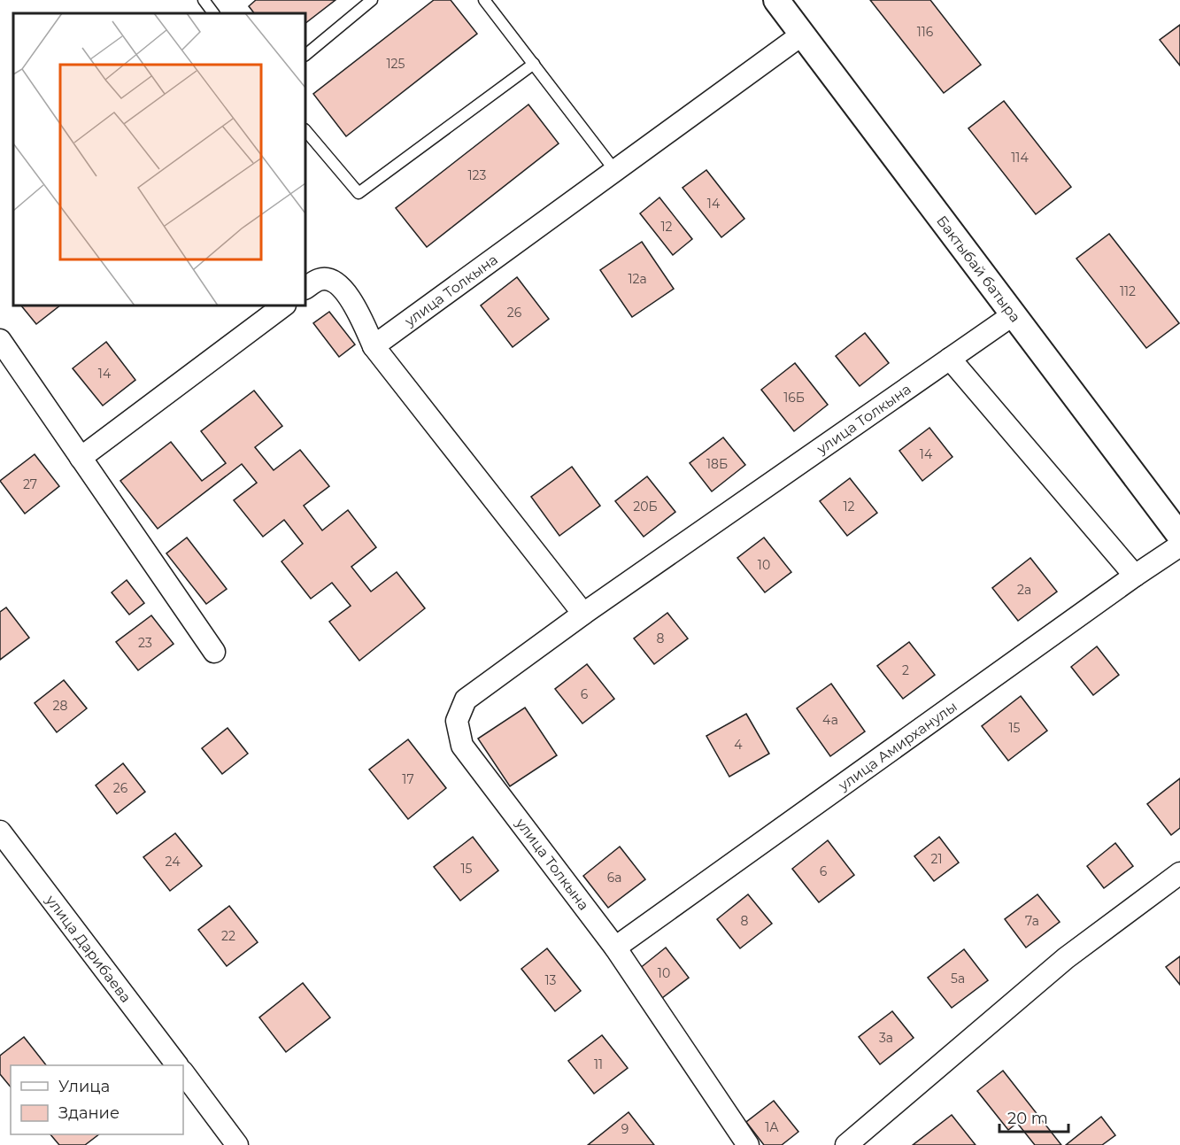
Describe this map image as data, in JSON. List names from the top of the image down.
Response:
{
  "streets": {
    "street": [
      "Бактыбай батыра",
      "улица Толкына",
      "улица Амирханулы",
      "улица Дарибаева"
    ]
  },
  "crossings": [
    ["Бактыбай батыра", "улица Толкына"],
    ["улица Толкына", "улица Амирханулы"]
  ],
  "house_numbers": [
    "116",
    "125",
    "114",
    "123",
    "14",
    "12",
    "12а",
    "112",
    "26",
    "14",
    "16Б",
    "14",
    "18Б",
    "27",
    "20Б",
    "12",
    "10",
    "2а",
    "8",
    "23",
    "2",
    "6",
    "28",
    "4а",
    "15",
    "4",
    "17",
    "26",
    "21",
    "24",
    "15",
    "6",
    "6а",
    "8",
    "7а",
    "22",
    "10",
    "5а",
    "13",
    "3а",
    "11",
    "1А",
    "9"
  ],
  "legend": ["Улица", "Здание"],
  "scale_bar": "20 m"
}
